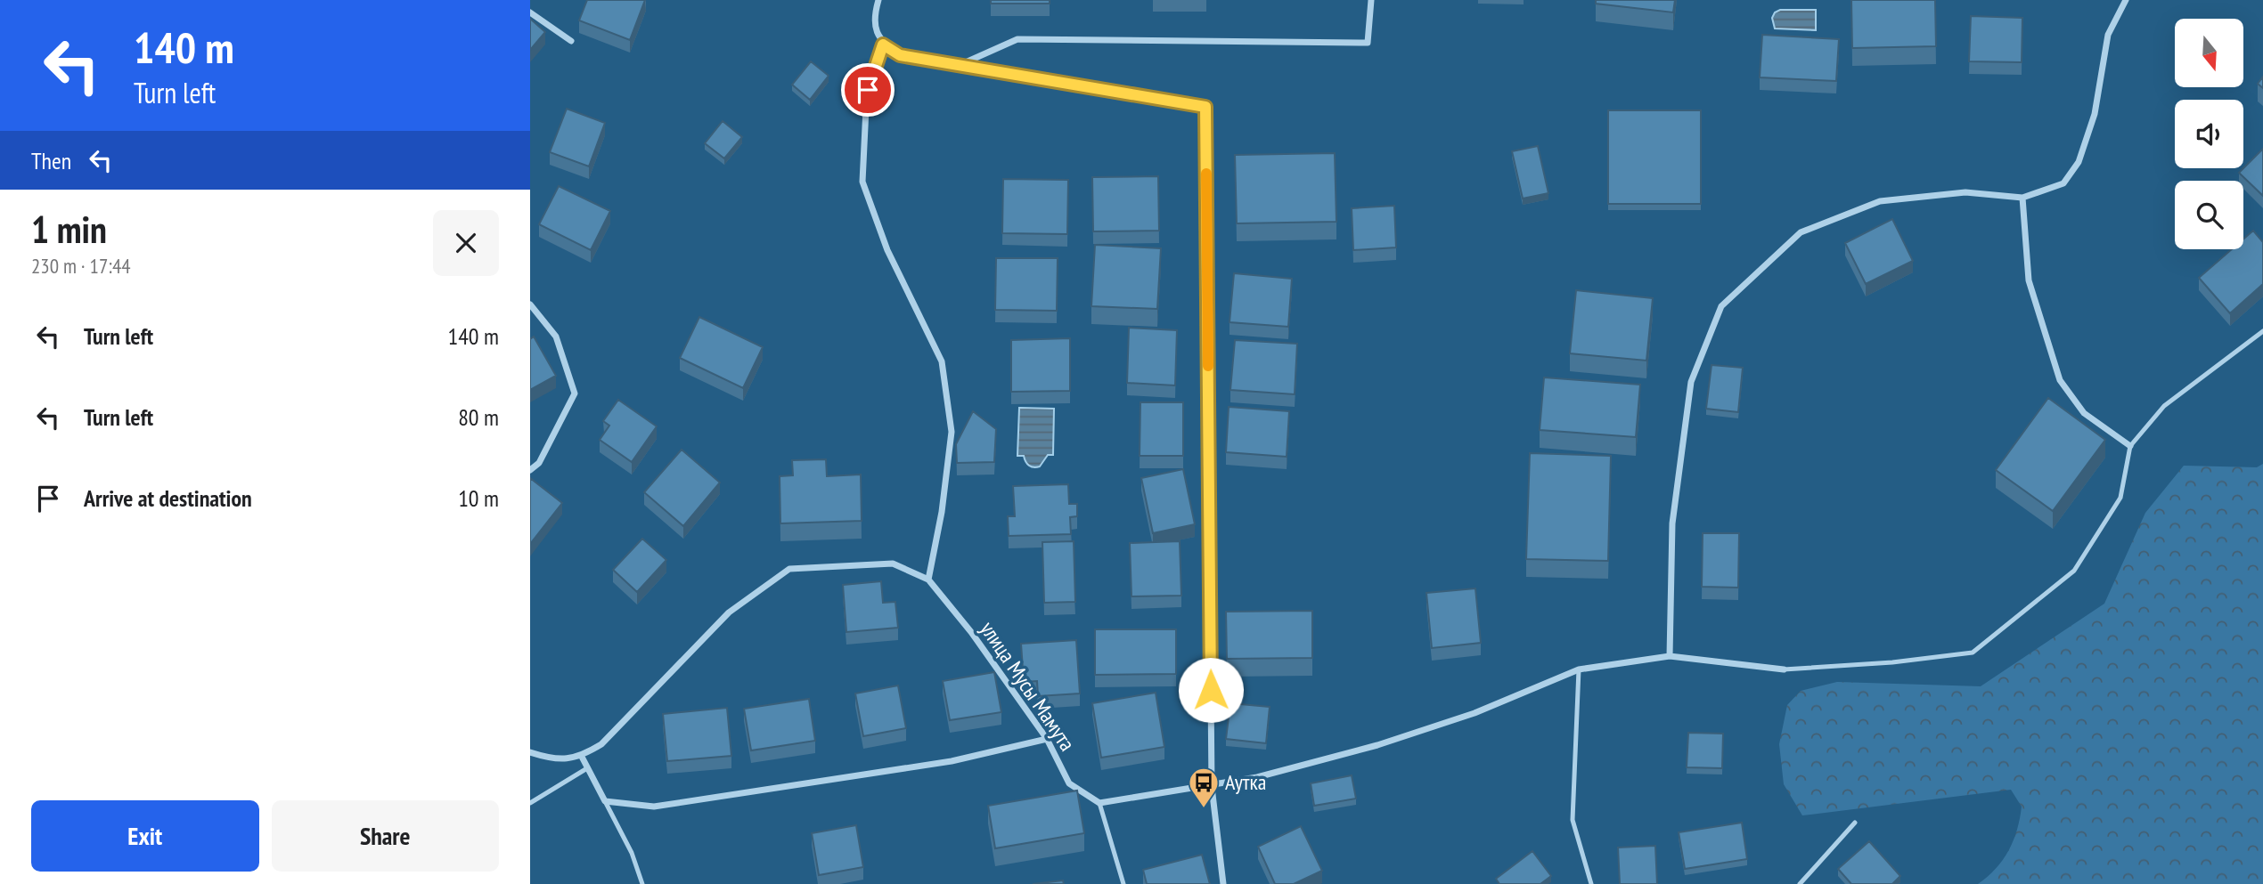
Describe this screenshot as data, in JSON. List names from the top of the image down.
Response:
{
  "streets": {
    "street": ["улица Мусы Мамута"]
  },
  "places": {
    "bus stop": ["Аутка"]
  },
  "north": "bottom",
  "page": {
    "turn": ["140 m", "Turn left"],
    "then": "Then",
    "heading": ["1 min", "230 m · 17:44"],
    "list": [
      {
        "name": "Turn left",
        "value": "140 m"
      },
      {
        "name": "Turn left",
        "value": "80 m"
      },
      {
        "name": "Arrive at destination",
        "value": "10 m"
      }
    ],
    "buttons": ["Exit", "Share"]
  }
}
